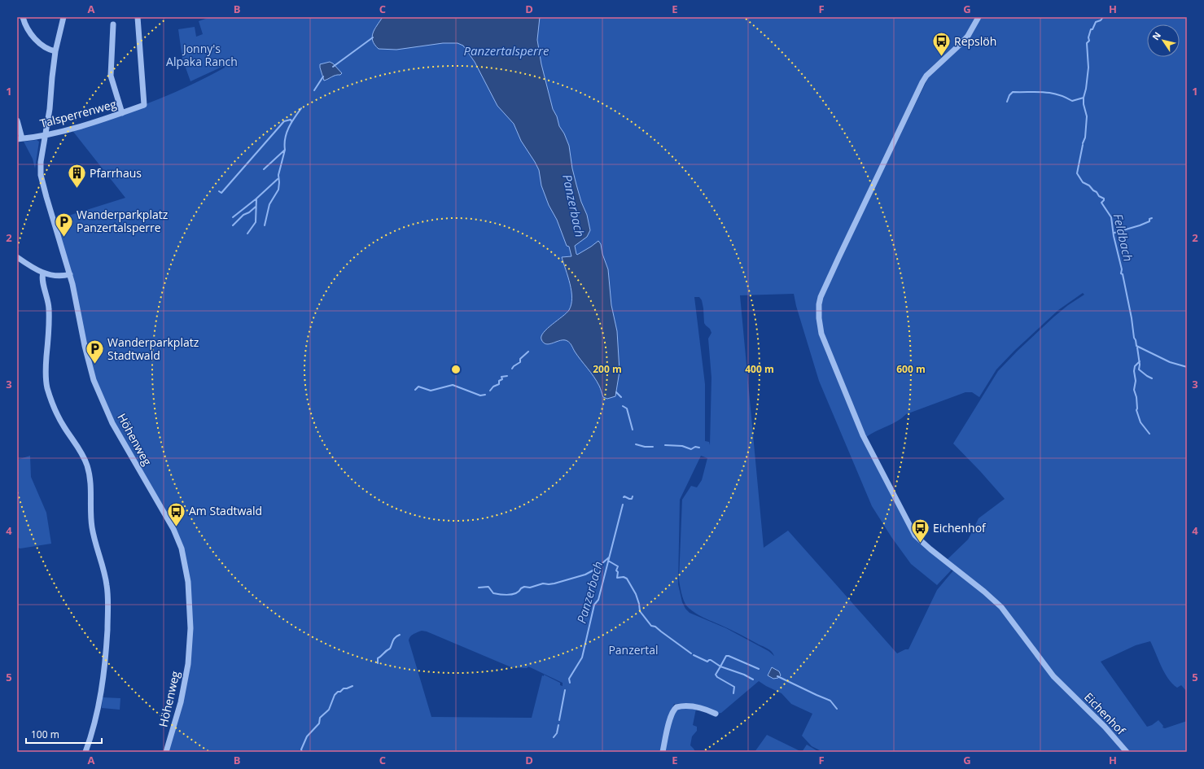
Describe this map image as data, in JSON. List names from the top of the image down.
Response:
{
  "streets": {
    "street": ["Talsperrenweg", "Höhenweg", "Eichenhof"]
  },
  "crossings": [
    ["Talsperrenweg", "Höhenweg"]
  ],
  "water": ["Panzertalsperre", "Panzerbach", "Feldbach"],
  "parks": ["Jonny's Alpaka Ranch", "Panzertal"],
  "places": {
    "bus stop": ["Repslöh", "Am Stadtwald", "Eichenhof"],
    "building": ["Pfarrhaus"],
    "parking": ["Wanderparkplatz Panzertalsperre", "Wanderparkplatz Stadtwald"]
  },
  "scale_bar": "100 m",
  "north": "top left",
  "grid": {
    "columns": [
      "A",
      "B",
      "C",
      "D",
      "E",
      "F",
      "G",
      "H"
    ],
    "rows": [
      "1",
      "2",
      "3",
      "4",
      "5"
    ]
  },
  "rings": ["200 m", "400 m", "600 m"]
}
